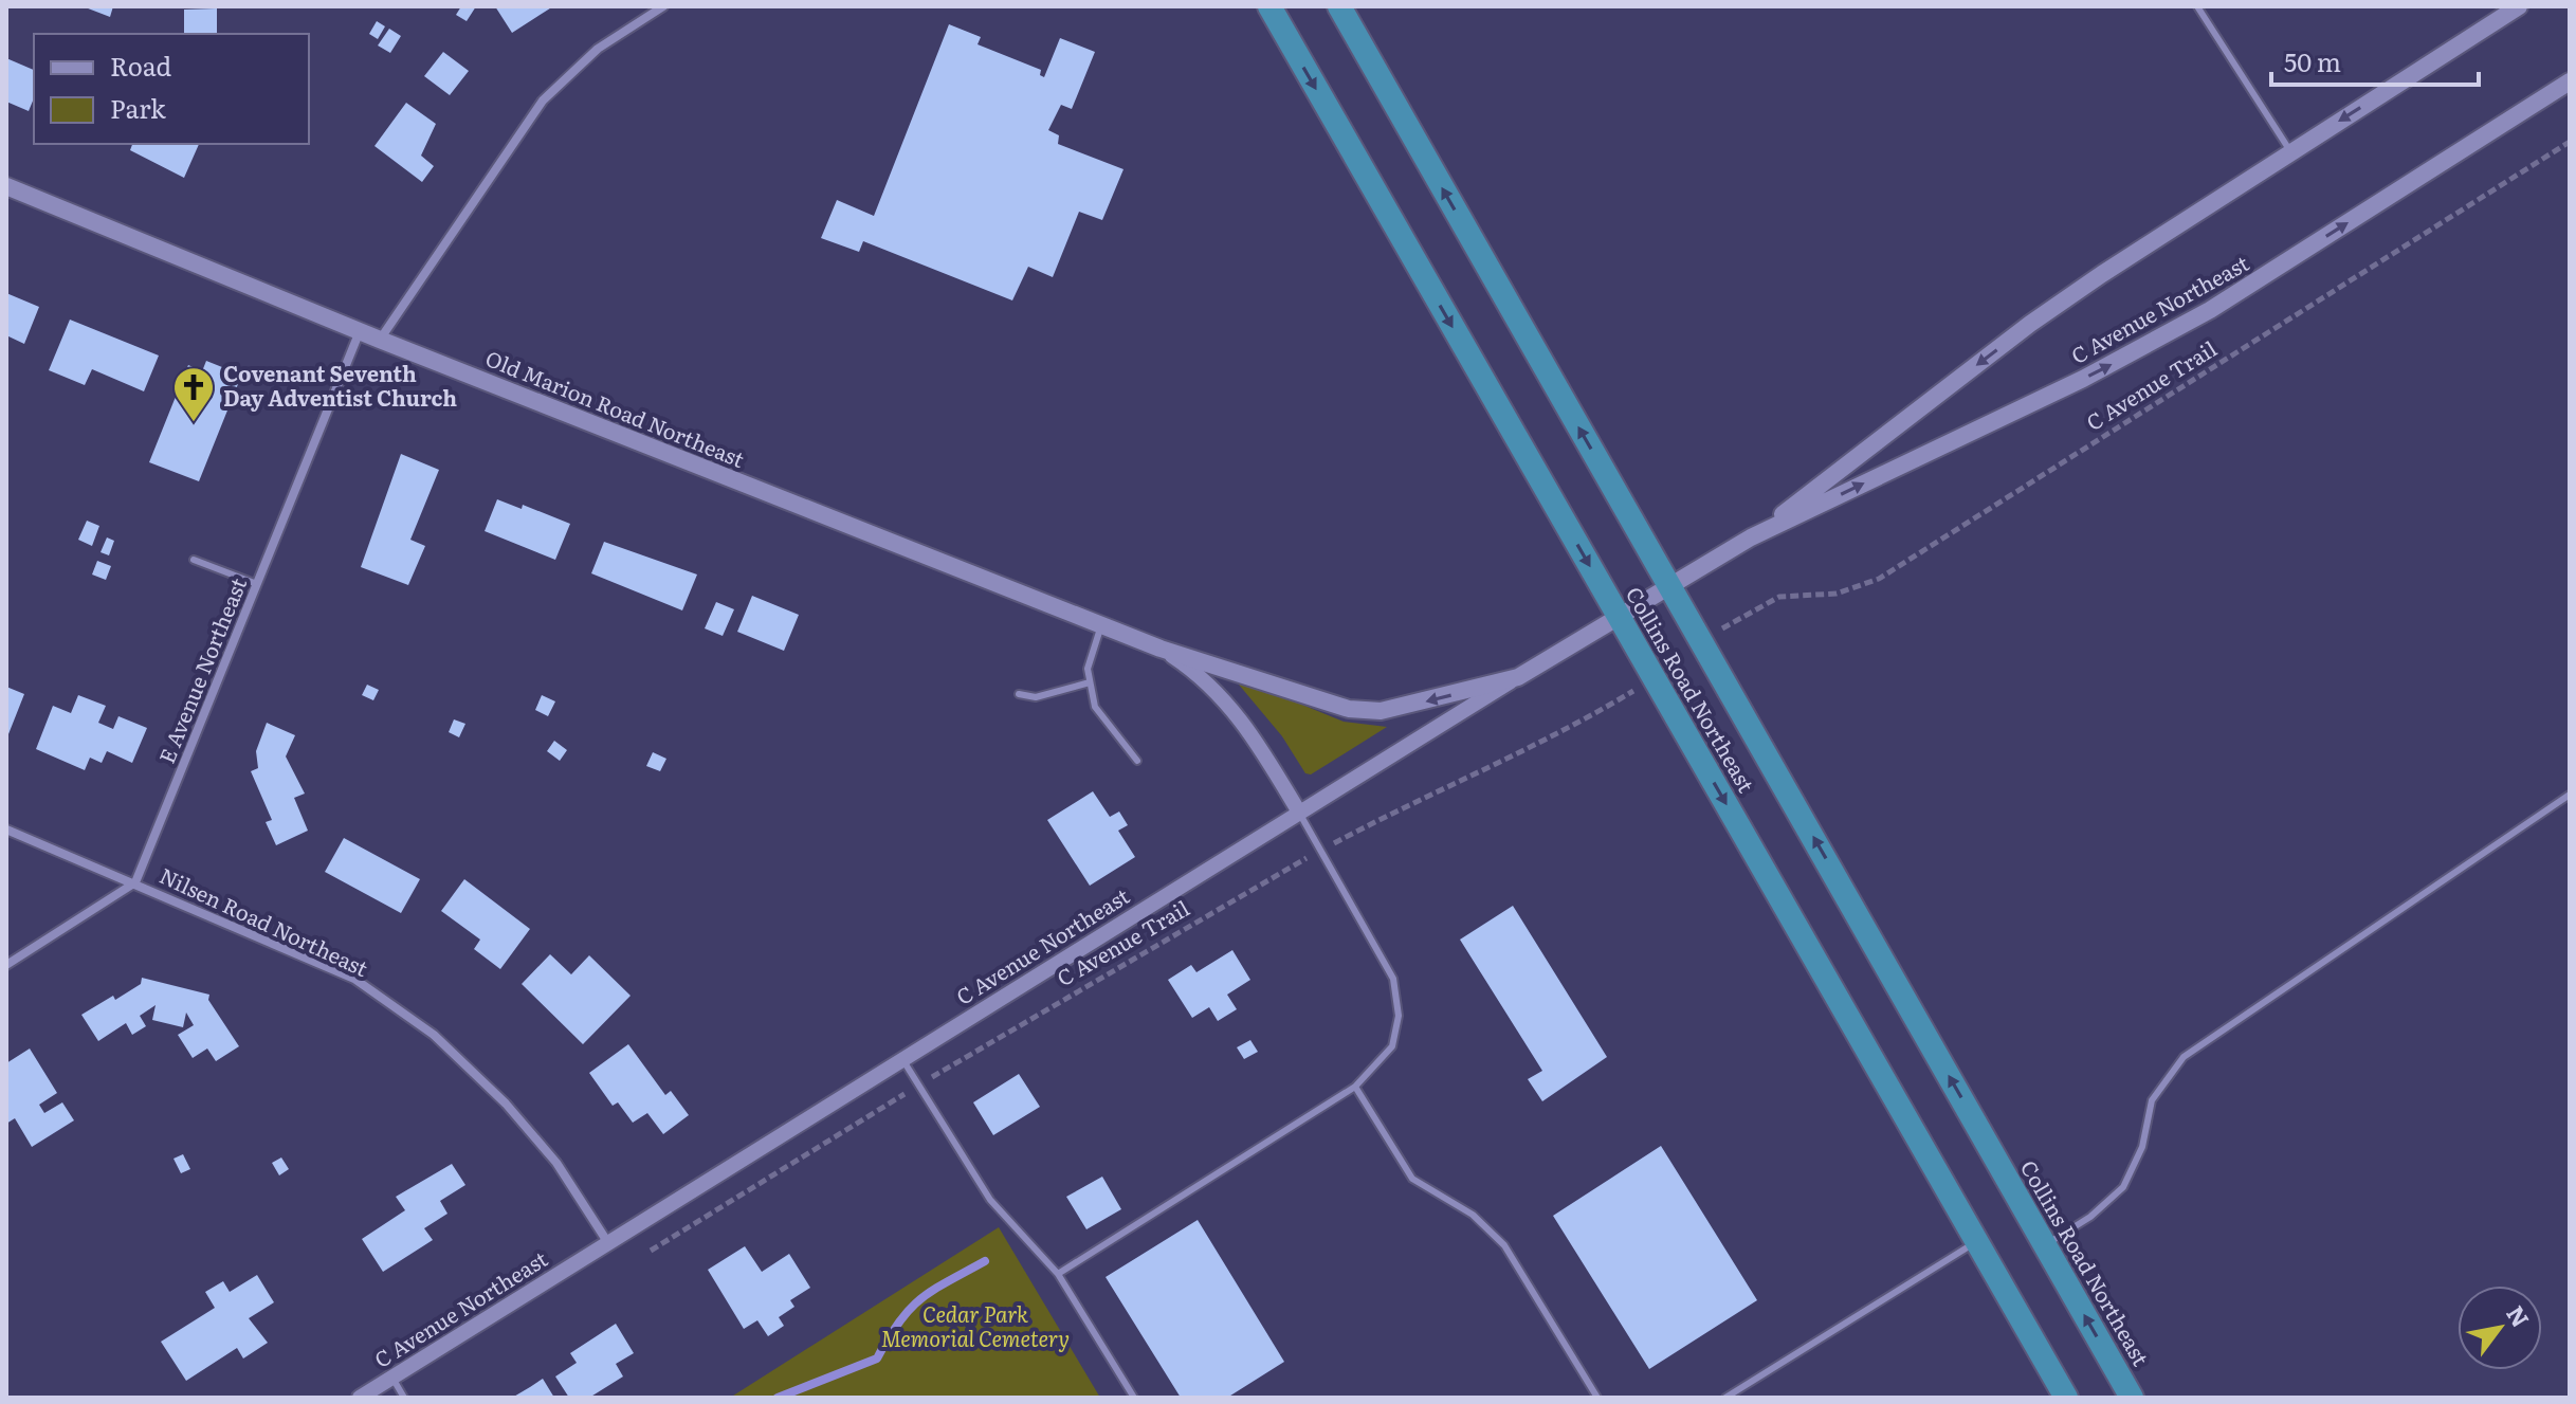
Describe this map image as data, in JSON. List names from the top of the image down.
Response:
{
  "streets": {
    "highway": ["Collins Road Northeast"],
    "main road": ["C Avenue Northeast", "Old Marion Road Northeast"],
    "street": ["E Avenue Northeast", "Nilsen Road Northeast"],
    "path": ["C Avenue Trail"]
  },
  "crossings": [
    ["C Avenue Northeast", "Old Marion Road Northeast"],
    ["C Avenue Northeast", "Collins Road Northeast"],
    ["C Avenue Northeast", "Nilsen Road Northeast"],
    ["Old Marion Road Northeast", "E Avenue Northeast"],
    ["E Avenue Northeast", "Nilsen Road Northeast"]
  ],
  "parks": ["Cedar Park Memorial Cemetery"],
  "places": {
    "church": ["Covenant Seventh Day Adventist Church"]
  },
  "legend": ["Road", "Park"],
  "scale_bar": "50 m",
  "north": "top right"
}
